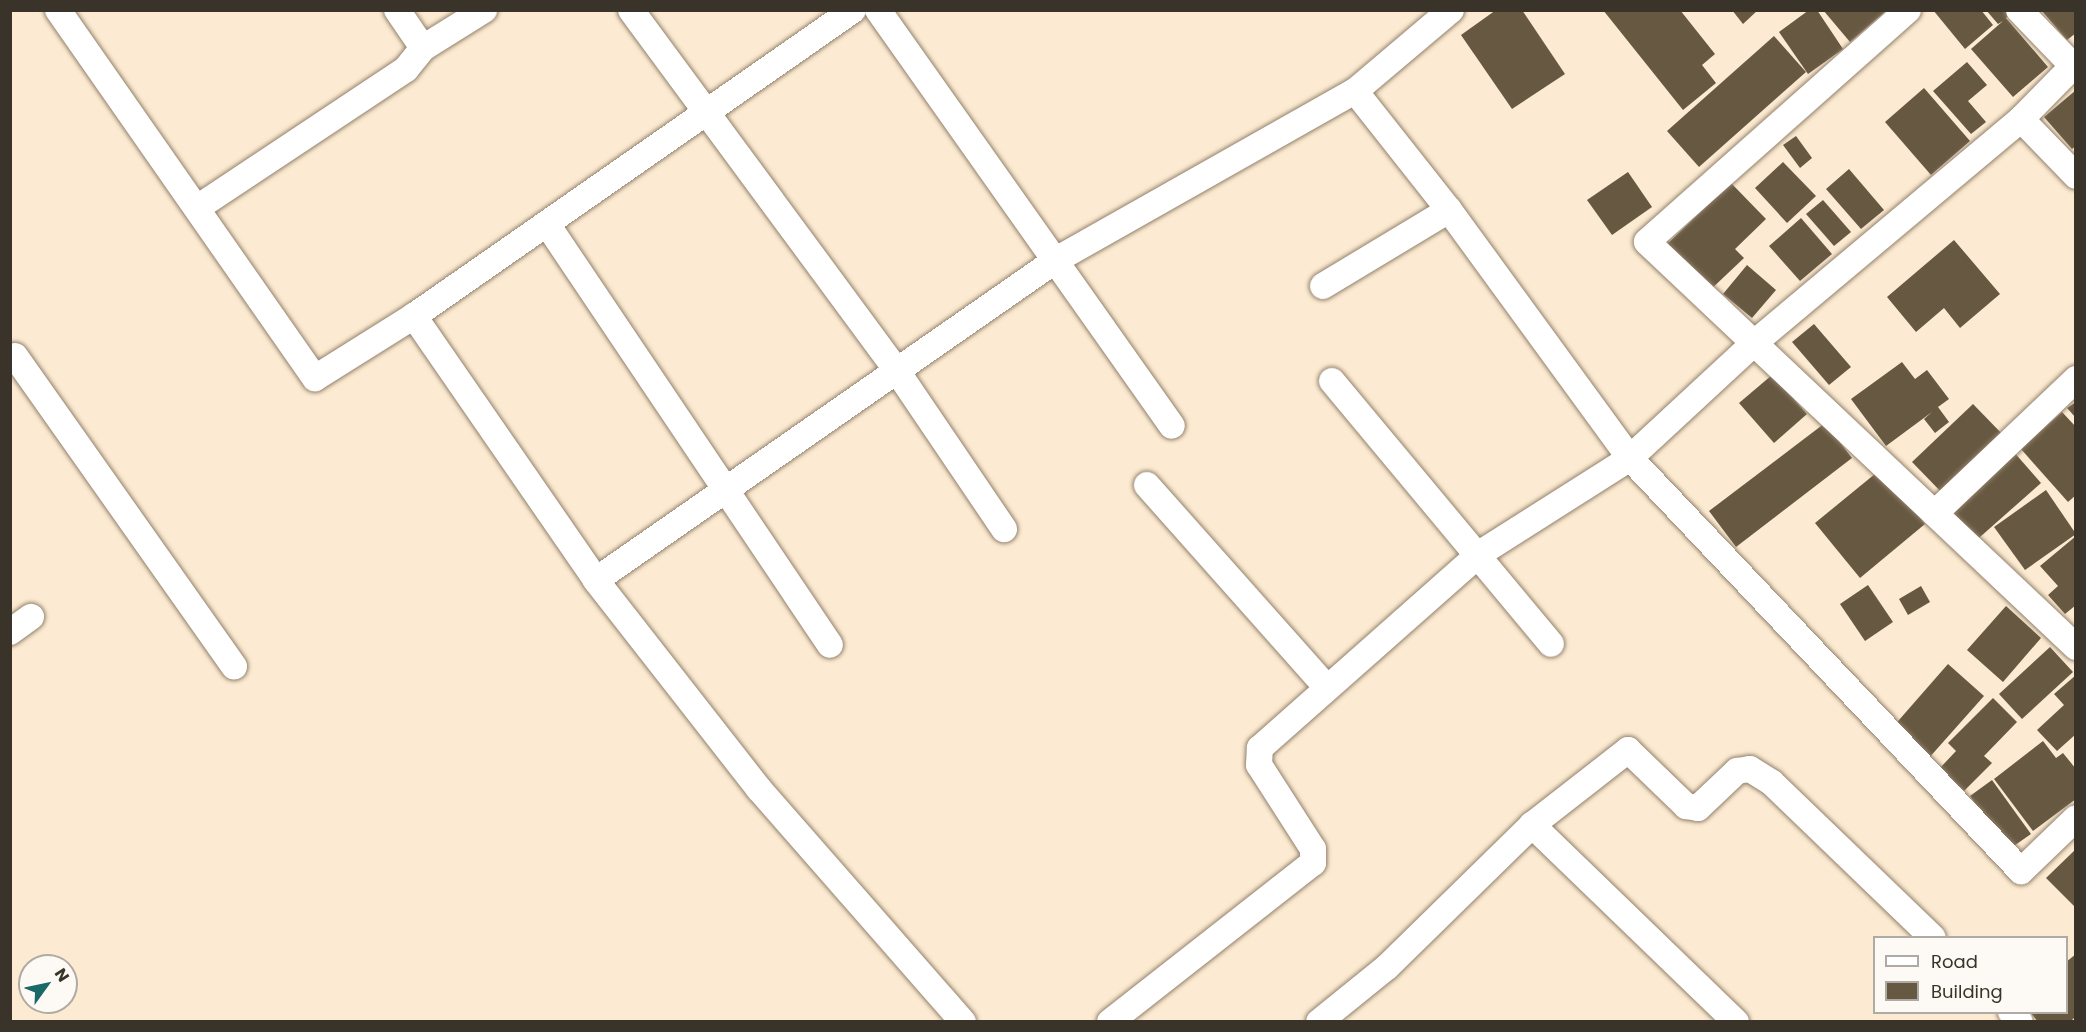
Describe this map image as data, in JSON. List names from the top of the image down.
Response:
{
  "legend": ["Road", "Building"],
  "north": "top right"
}
